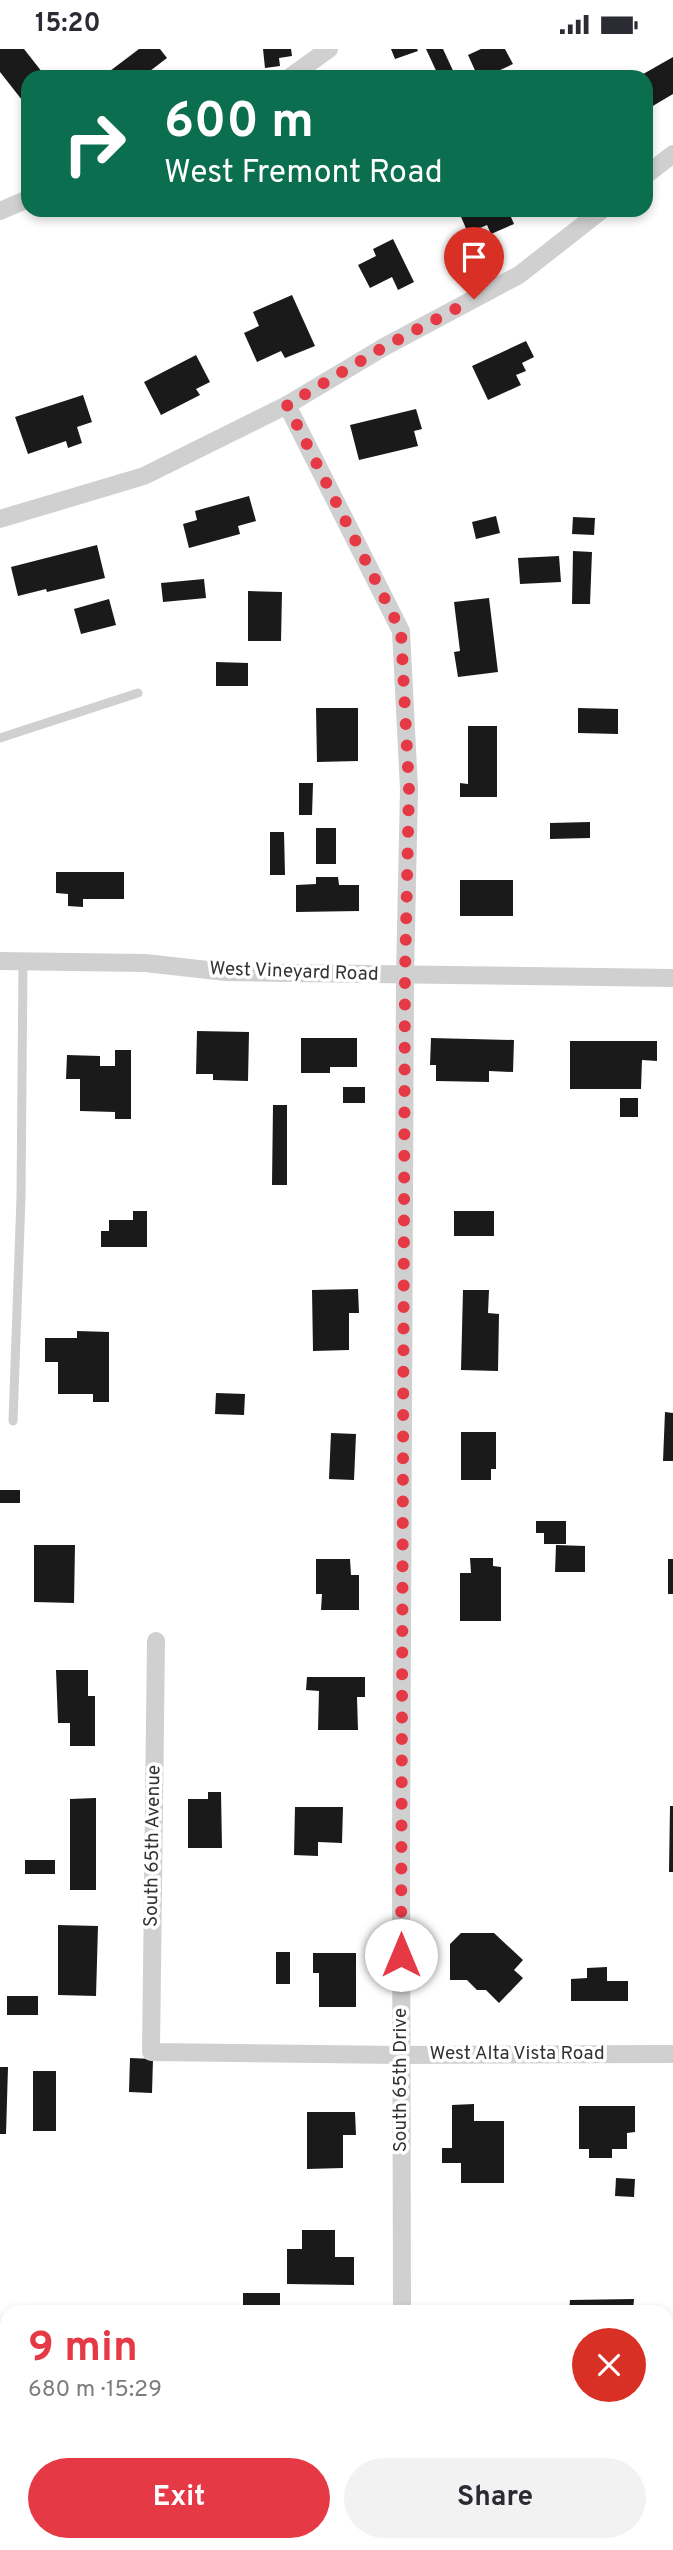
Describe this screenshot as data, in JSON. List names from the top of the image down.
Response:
{
  "streets": {
    "street": [
      "West Vineyard Road",
      "South 65th Avenue",
      "West Alta Vista Road",
      "South 65th Drive"
    ]
  },
  "crossings": [
    ["West Vineyard Road", "South 65th Drive"],
    ["South 65th Avenue", "West Alta Vista Road"],
    ["West Alta Vista Road", "South 65th Drive"]
  ],
  "page": {
    "status": "15:20",
    "turn": ["600 m", "West Fremont Road"],
    "heading": ["9 min", "680 m · 15:29"],
    "buttons": ["Exit", "Share"]
  }
}
